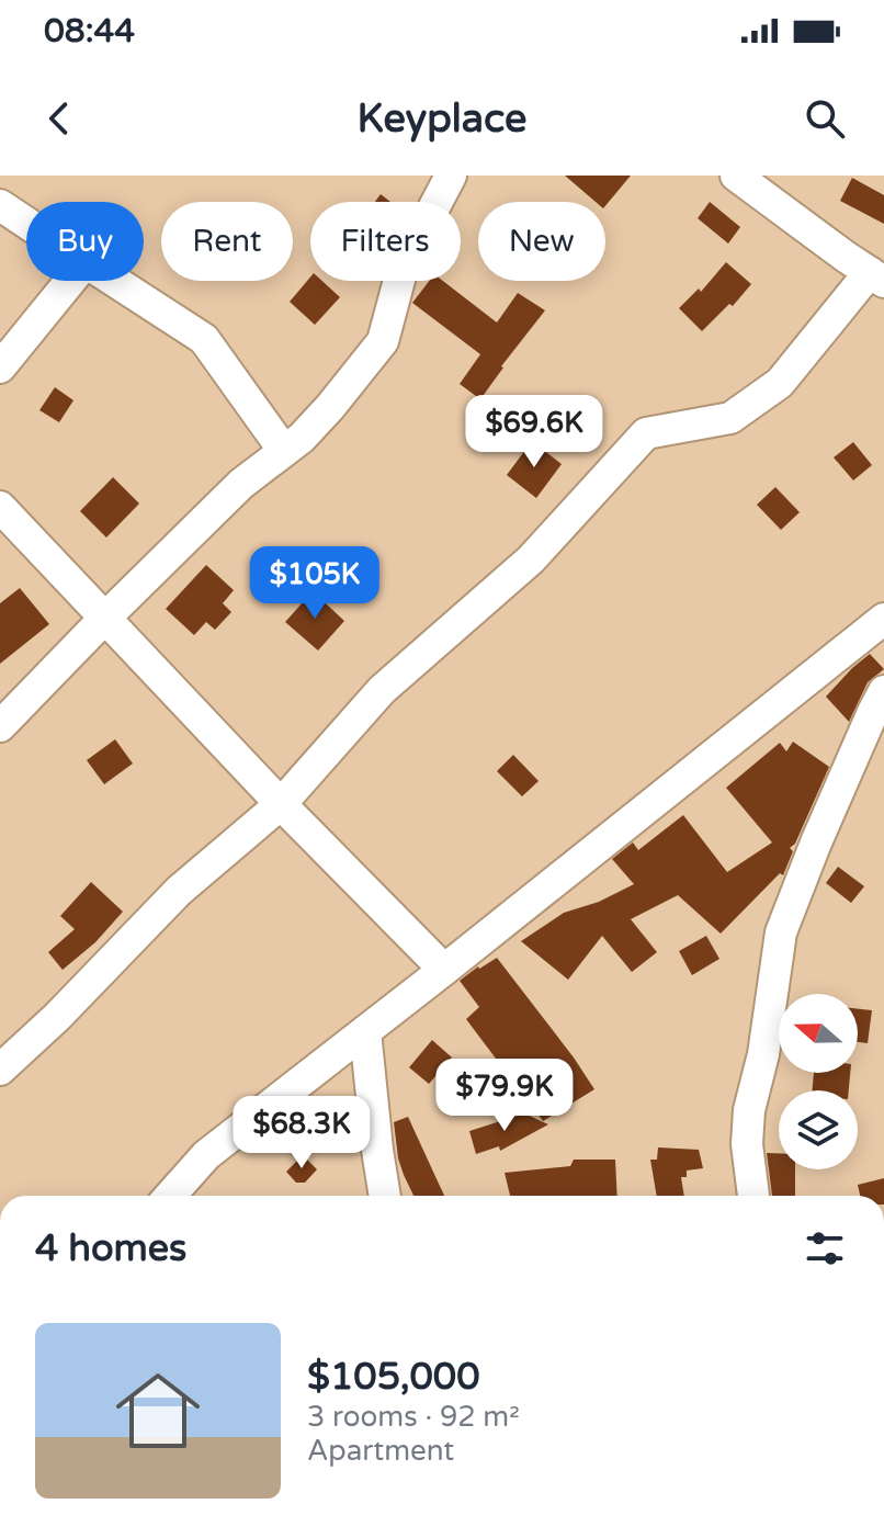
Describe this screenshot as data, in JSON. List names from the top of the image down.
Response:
{
  "north": "left",
  "page": {
    "status": "08:44",
    "header": "Keyplace",
    "chip": [
      "Buy",
      "Rent",
      "Filters",
      "New"
    ],
    "price": [
      "$69.6K",
      "$105K",
      "$79.9K",
      "$68.3K"
    ],
    "heading": "4 homes",
    "list": [
      {
        "name": "$105,000",
        "note": "3 rooms · 92 m² · Apartment"
      }
    ]
  }
}
